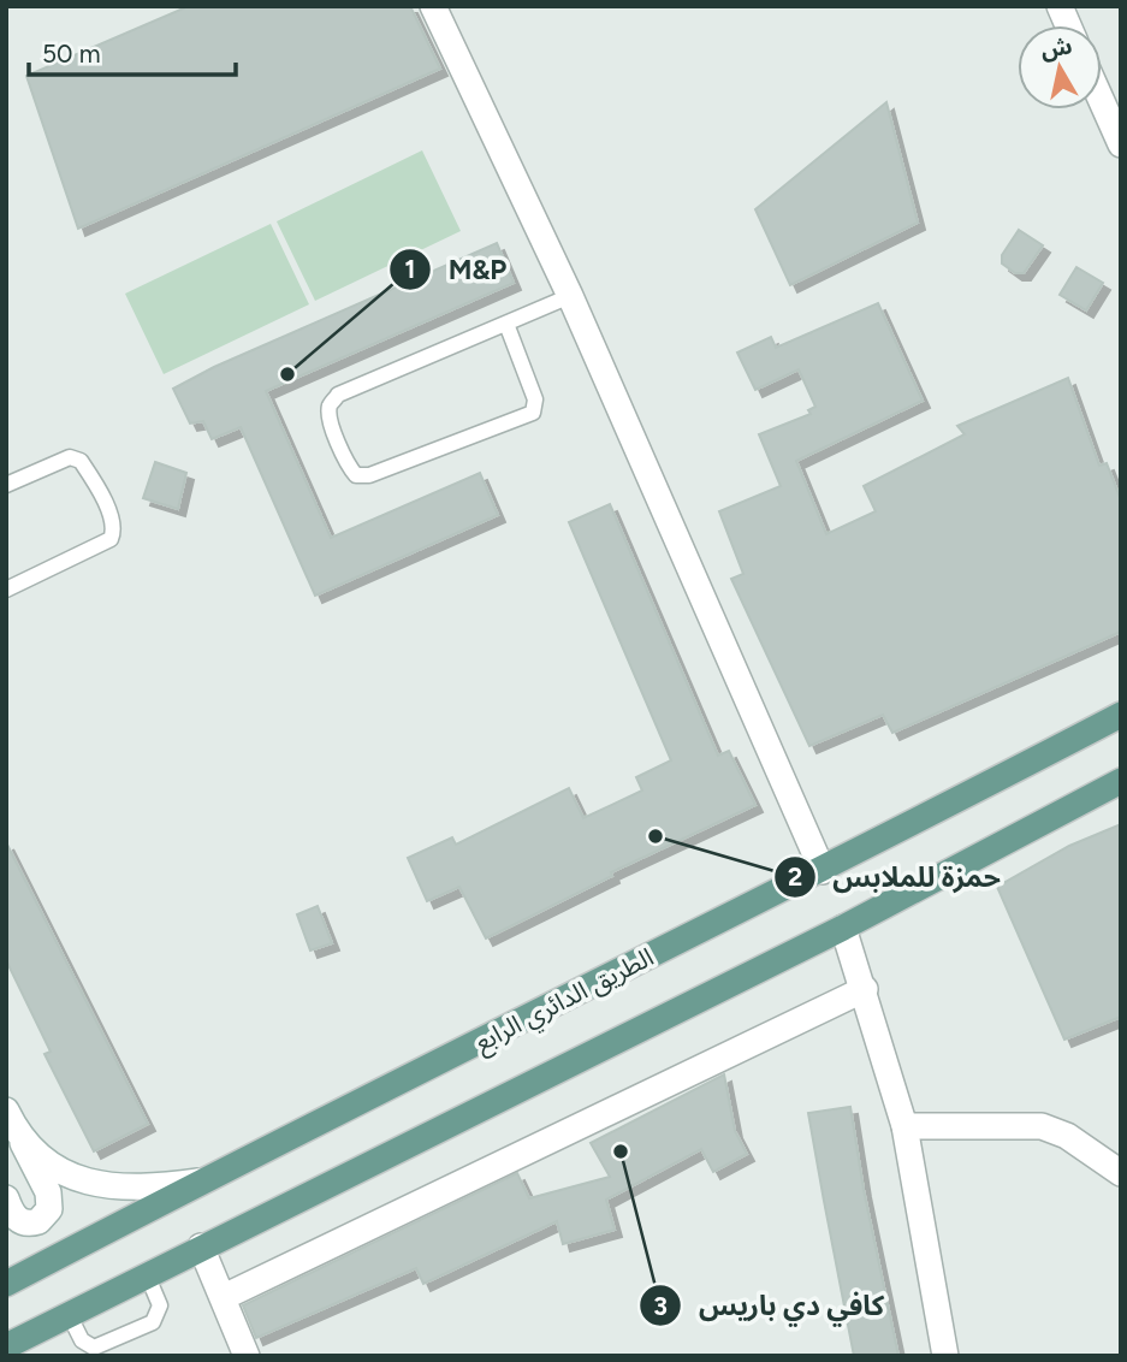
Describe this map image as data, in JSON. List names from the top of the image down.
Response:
{
  "streets": {
    "main road": ["الطريق الدائري الرابع"]
  },
  "places": ["M&P", "حمزة للملابس", "كافي دي باريس"],
  "scale_bar": "50 m",
  "north": "top"
}
